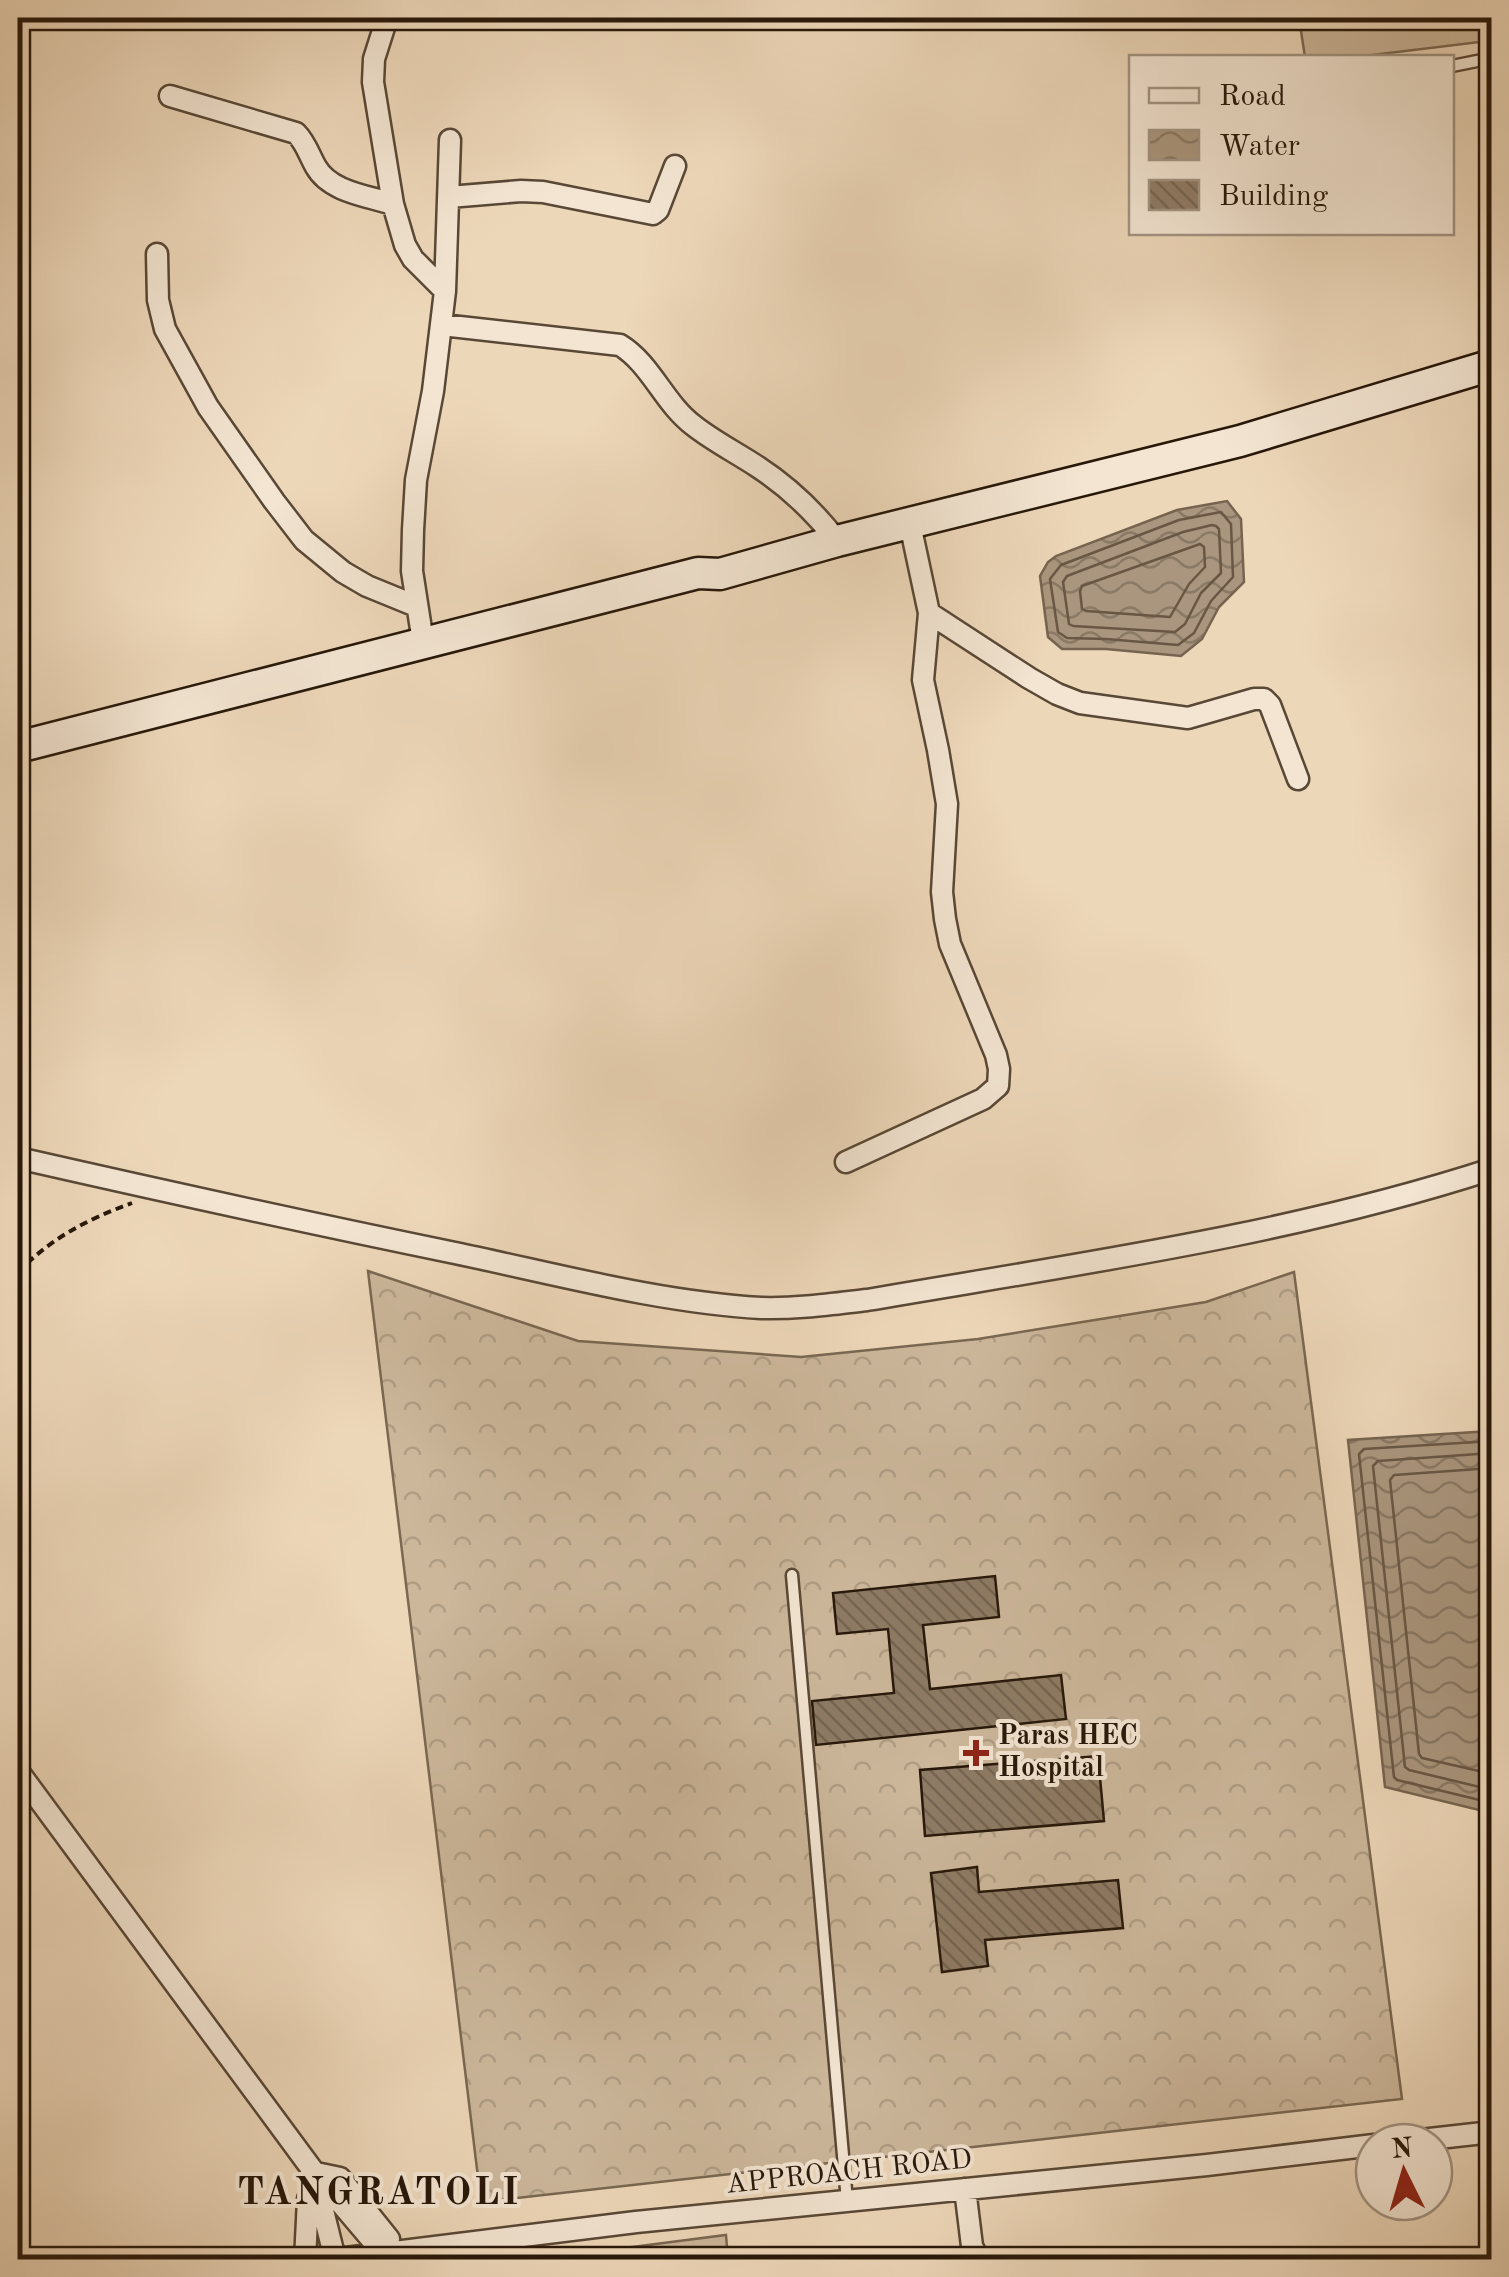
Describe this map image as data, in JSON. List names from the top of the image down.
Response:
{
  "streets": {
    "street": ["APPROACH ROAD"]
  },
  "districts": ["TANGRATOLI"],
  "places": {
    "health": ["Paras HEC Hospital"]
  },
  "legend": ["Road", "Water", "Building"],
  "north": "top"
}
